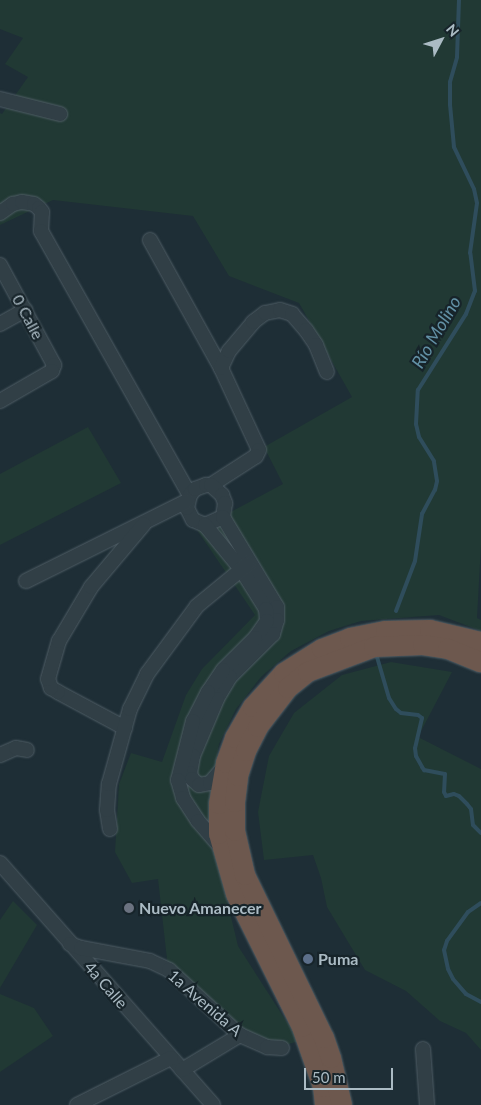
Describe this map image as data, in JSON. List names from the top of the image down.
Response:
{
  "streets": {
    "street": ["0 Calle", "4a Calle", "1a Avenida A"]
  },
  "crossings": [
    ["4a Calle", "1a Avenida A"]
  ],
  "water": ["Río Molino"],
  "places": ["Nuevo Amanecer", "Puma"],
  "scale_bar": "50 m",
  "north": "top right"
}
